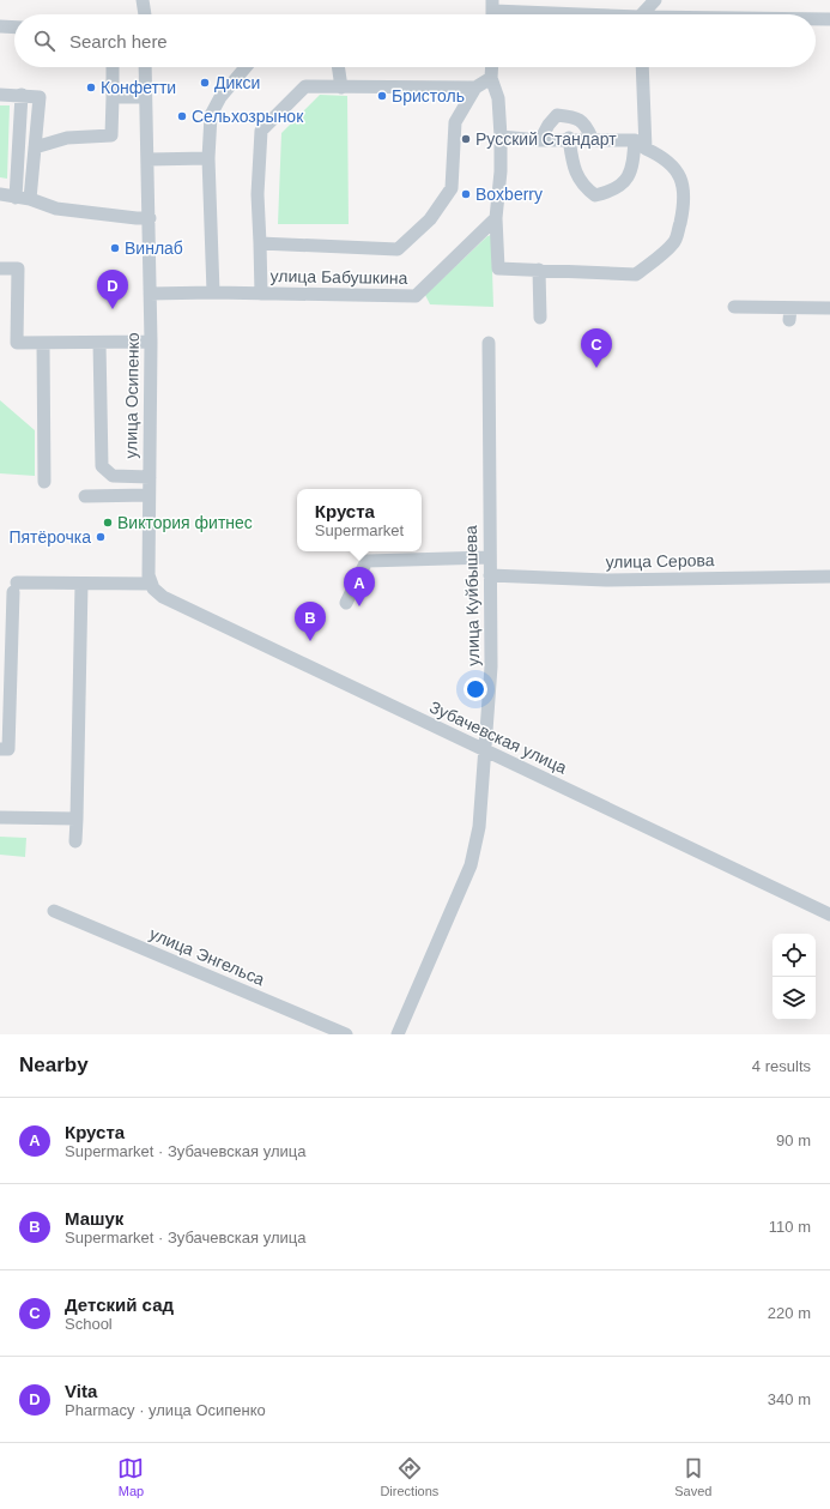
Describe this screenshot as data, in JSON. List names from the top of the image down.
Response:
{
  "streets": {
    "street": [
      "улица Бабушкина",
      "улица Осипенко",
      "улица Серова",
      "улица Куйбышева",
      "Зубачевская улица",
      "улица Энгельса"
    ]
  },
  "crossings": [
    ["улица Бабушкина", "улица Осипенко"],
    ["улица Осипенко", "Зубачевская улица"],
    ["улица Серова", "улица Куйбышева"],
    ["улица Куйбышева", "Зубачевская улица"]
  ],
  "places": [
    "Дикси",
    "Конфетти",
    "Бристоль",
    "Сельхозрынок",
    "Русский Стандарт",
    "Boxberry",
    "Винлаб",
    "Виктория фитнес",
    "Пятёрочка"
  ],
  "page": {
    "search": "Search here",
    "pins": [
      "D",
      "C",
      "A",
      "B"
    ],
    "popup": ["Круста", "Supermarket"],
    "heading": ["Nearby", "4 results"],
    "list": [
      {
        "mark": "A",
        "name": "Круста",
        "note": "Supermarket · Зубачевская улица",
        "value": "90 m"
      },
      {
        "mark": "B",
        "name": "Машук",
        "note": "Supermarket · Зубачевская улица",
        "value": "110 m"
      },
      {
        "mark": "C",
        "name": "Детский сад",
        "note": "School",
        "value": "220 m"
      },
      {
        "mark": "D",
        "name": "Vita",
        "note": "Pharmacy · улица Осипенко",
        "value": "340 m"
      }
    ],
    "nav": ["Map", "Directions", "Saved"]
  }
}
